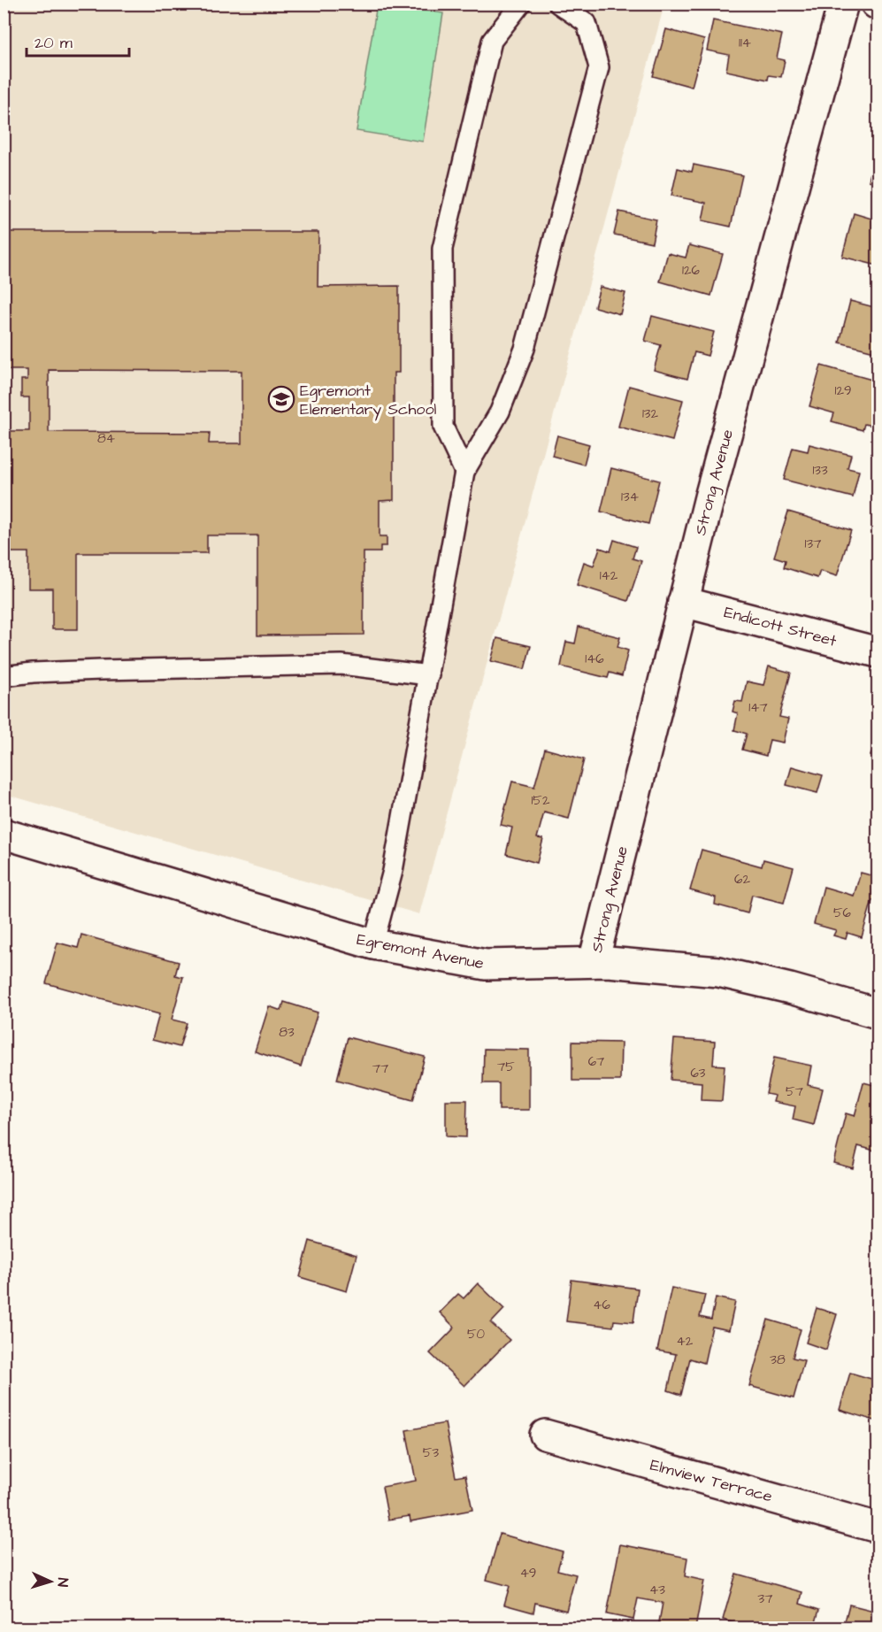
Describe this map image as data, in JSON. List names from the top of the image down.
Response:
{
  "streets": {
    "street": [
      "Strong Avenue",
      "Endicott Street",
      "Egremont Avenue",
      "Elmview Terrace"
    ]
  },
  "crossings": [
    ["Strong Avenue", "Endicott Street"],
    ["Strong Avenue", "Egremont Avenue"]
  ],
  "places": {
    "school or university": ["Egremont Elementary School"]
  },
  "house_numbers": [
    "114",
    "126",
    "129",
    "132",
    "84",
    "133",
    "134",
    "137",
    "142",
    "146",
    "147",
    "152",
    "62",
    "56",
    "83",
    "67",
    "75",
    "77",
    "63",
    "57",
    "46",
    "50",
    "42",
    "38",
    "53",
    "49",
    "43",
    "37"
  ],
  "scale_bar": "20 m",
  "north": "right"
}
